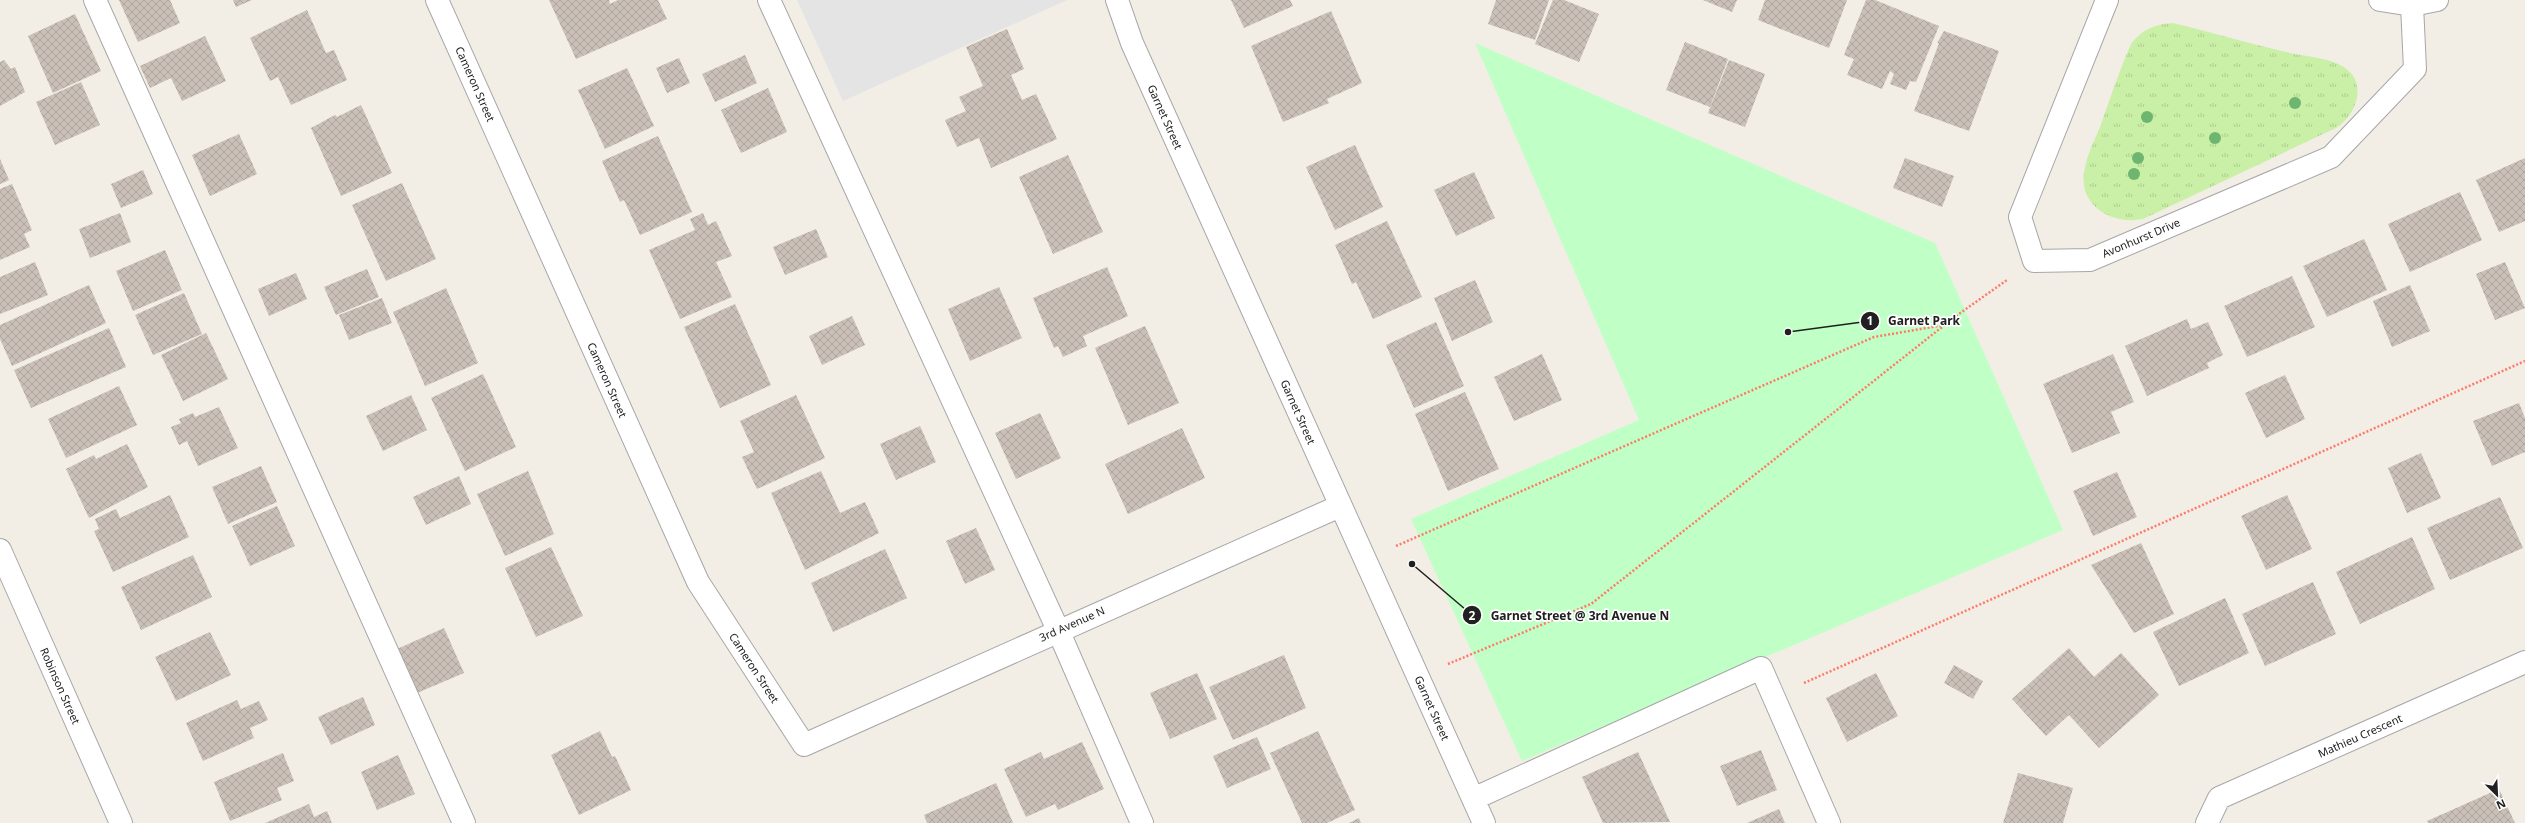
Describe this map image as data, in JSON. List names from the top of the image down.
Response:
{
  "streets": {
    "street": [
      "Cameron Street",
      "Garnet Street",
      "Avonhurst Drive",
      "3rd Avenue N",
      "Robinson Street",
      "Mathieu Crescent"
    ]
  },
  "crossings": [
    ["Cameron Street", "3rd Avenue N"],
    ["Garnet Street", "3rd Avenue N"]
  ],
  "places": ["Garnet Park", "Garnet Street @ 3rd Avenue N"],
  "north": "bottom right"
}
